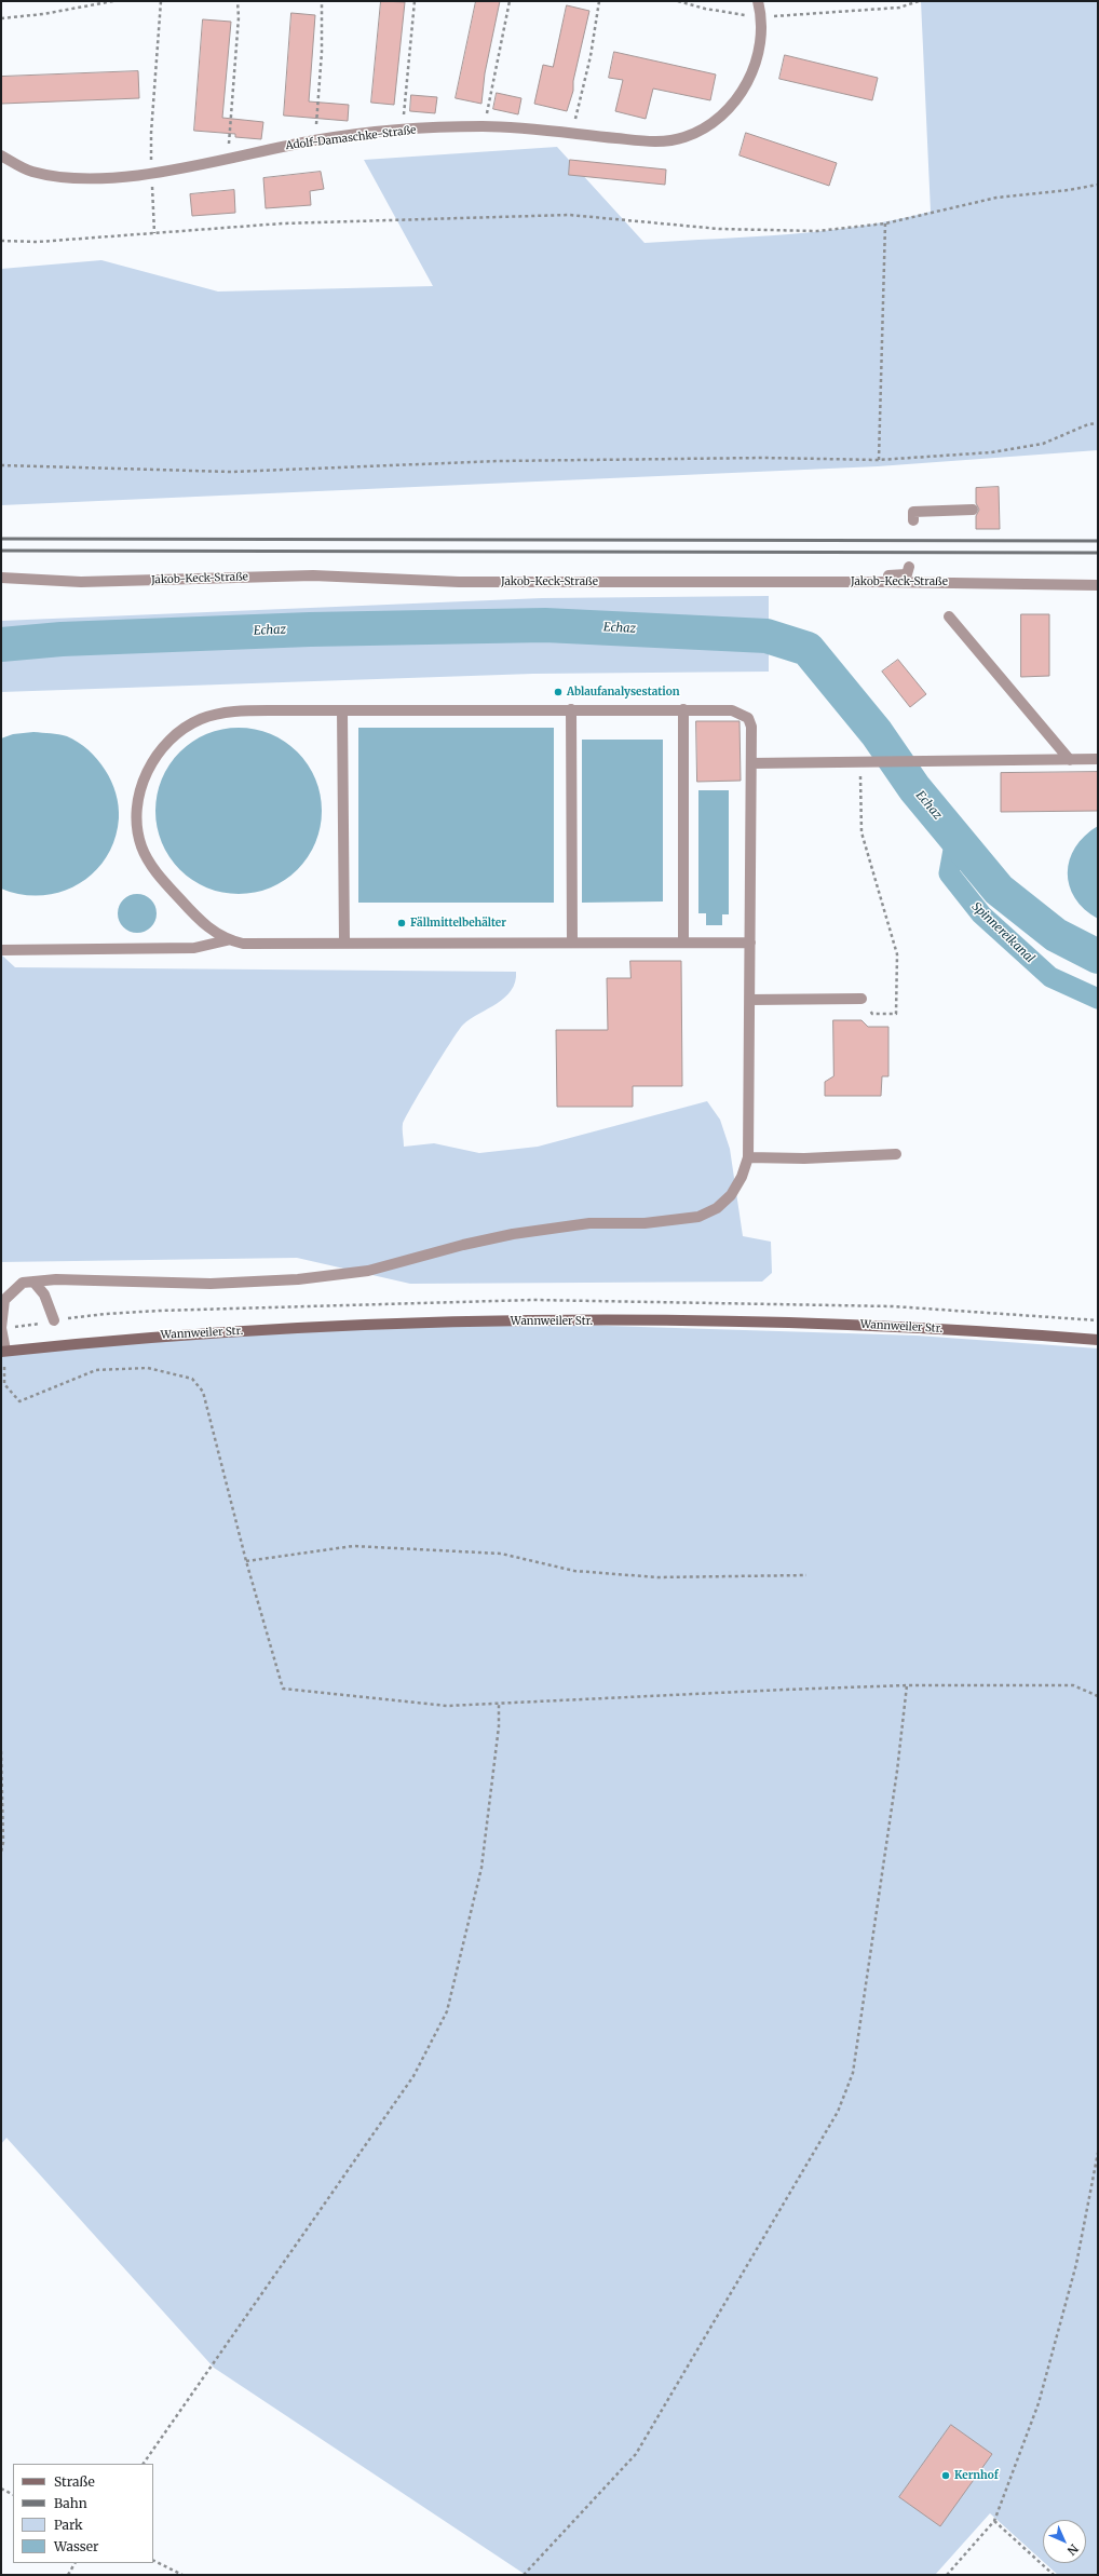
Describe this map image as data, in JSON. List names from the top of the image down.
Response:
{
  "streets": {
    "main road": ["Wannweiler Str."],
    "street": ["Adolf-Damaschke-Straße", "Jakob-Keck-Straße"]
  },
  "water": ["Echaz", "Spinnereikanal"],
  "places": ["Ablaufanalysestation", "Fällmittelbehälter", "Kernhof"],
  "legend": [
    "Straße",
    "Bahn",
    "Park",
    "Wasser"
  ],
  "north": "bottom right"
}
